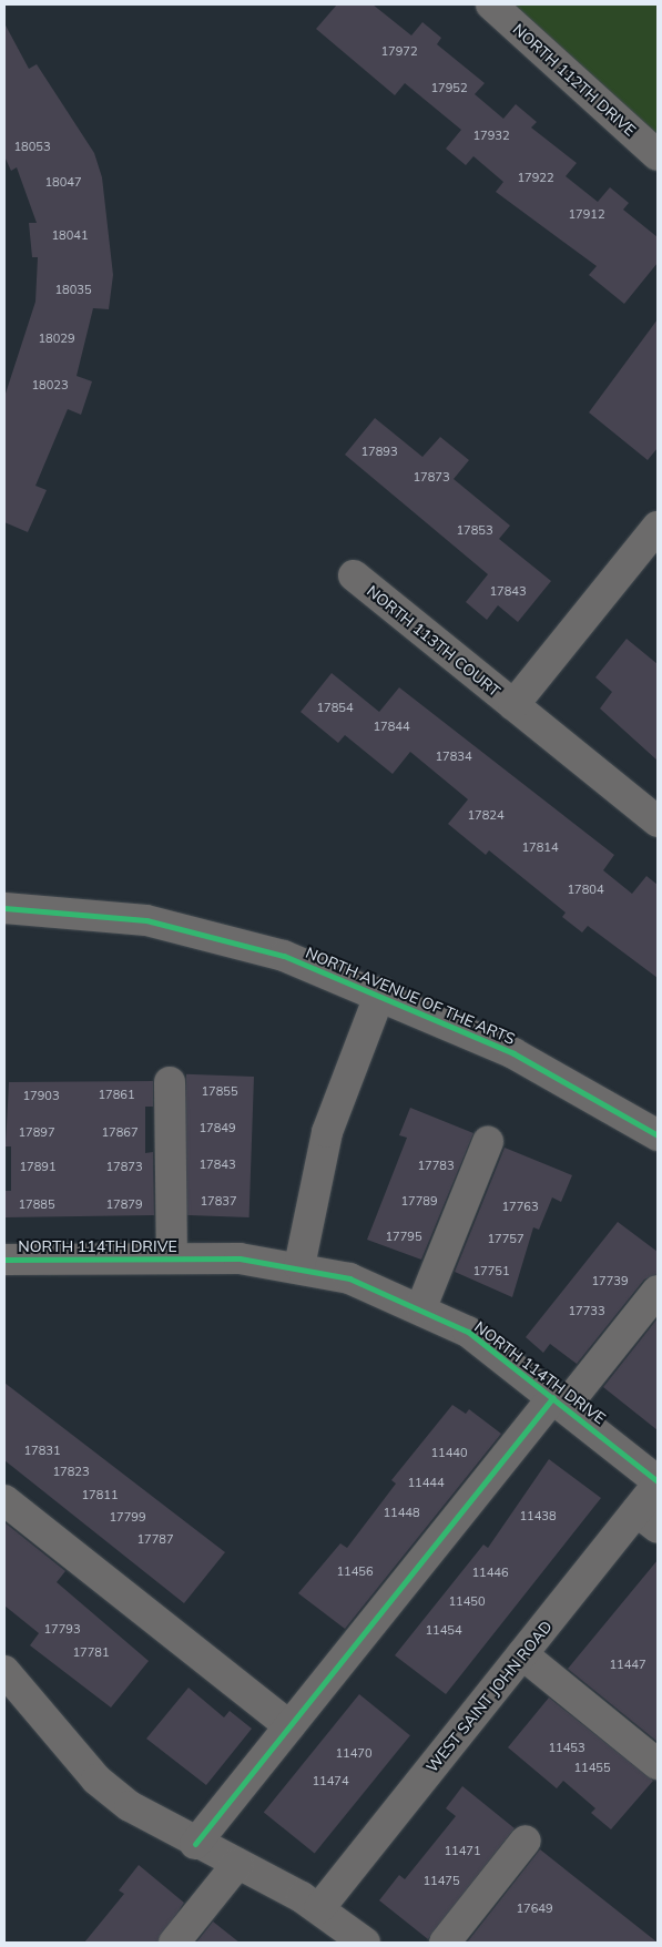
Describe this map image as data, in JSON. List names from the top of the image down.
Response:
{
  "streets": {
    "street": [
      "NORTH 112TH DRIVE",
      "NORTH 113TH COURT",
      "NORTH AVENUE OF THE ARTS",
      "NORTH 114TH DRIVE",
      "WEST SAINT JOHN ROAD"
    ]
  },
  "crossings": [
    ["NORTH 114TH DRIVE", "WEST SAINT JOHN ROAD"]
  ],
  "house_numbers": [
    "17972",
    "17952",
    "17932",
    "18053",
    "17922",
    "18047",
    "17912",
    "18041",
    "18035",
    "18029",
    "18023",
    "17893",
    "17873",
    "17853",
    "17843",
    "17854",
    "17844",
    "17834",
    "17824",
    "17814",
    "17804",
    "17855",
    "17861",
    "17903",
    "17849",
    "17897",
    "17867",
    "17843",
    "17783",
    "17891",
    "17873",
    "17837",
    "17789",
    "17885",
    "17879",
    "17763",
    "17795",
    "17757",
    "17751",
    "17739",
    "17733",
    "17831",
    "11440",
    "17823",
    "11444",
    "17811",
    "11448",
    "11438",
    "17799",
    "17787",
    "11456",
    "11446",
    "11450",
    "17793",
    "11454",
    "17781",
    "11447",
    "11453",
    "11470",
    "11455",
    "11474",
    "11471",
    "11475",
    "17649"
  ]
}
